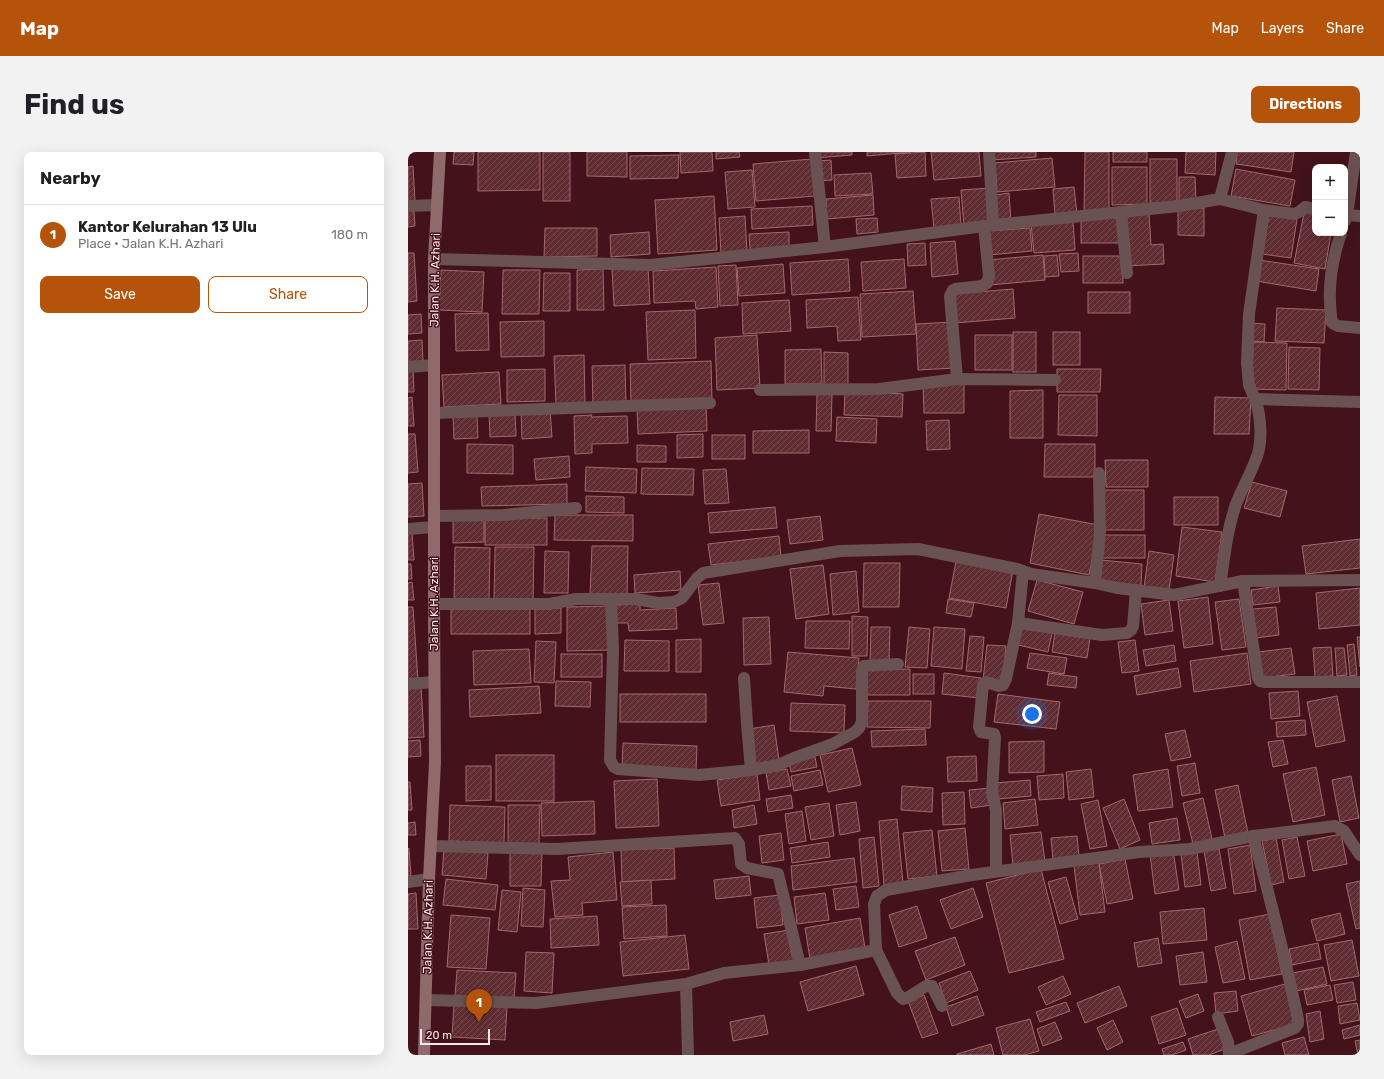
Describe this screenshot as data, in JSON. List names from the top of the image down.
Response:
{
  "streets": {
    "street": ["Jalan K.H. Azhari"]
  },
  "scale_bar": "20 m",
  "page": {
    "header": "Map",
    "nav": ["Map", "Layers", "Share"],
    "buttons": [
      "Directions",
      ["Save", "Share"]
    ],
    "title": "Find us",
    "heading": "Nearby",
    "map_buttons": ["+", "−"],
    "list": [
      {
        "mark": "1",
        "name": "Kantor Kelurahan 13 Ulu",
        "note": "Place · Jalan K.H. Azhari",
        "value": "180 m"
      }
    ],
    "pins": "1",
    "scale": "20 m"
  }
}
